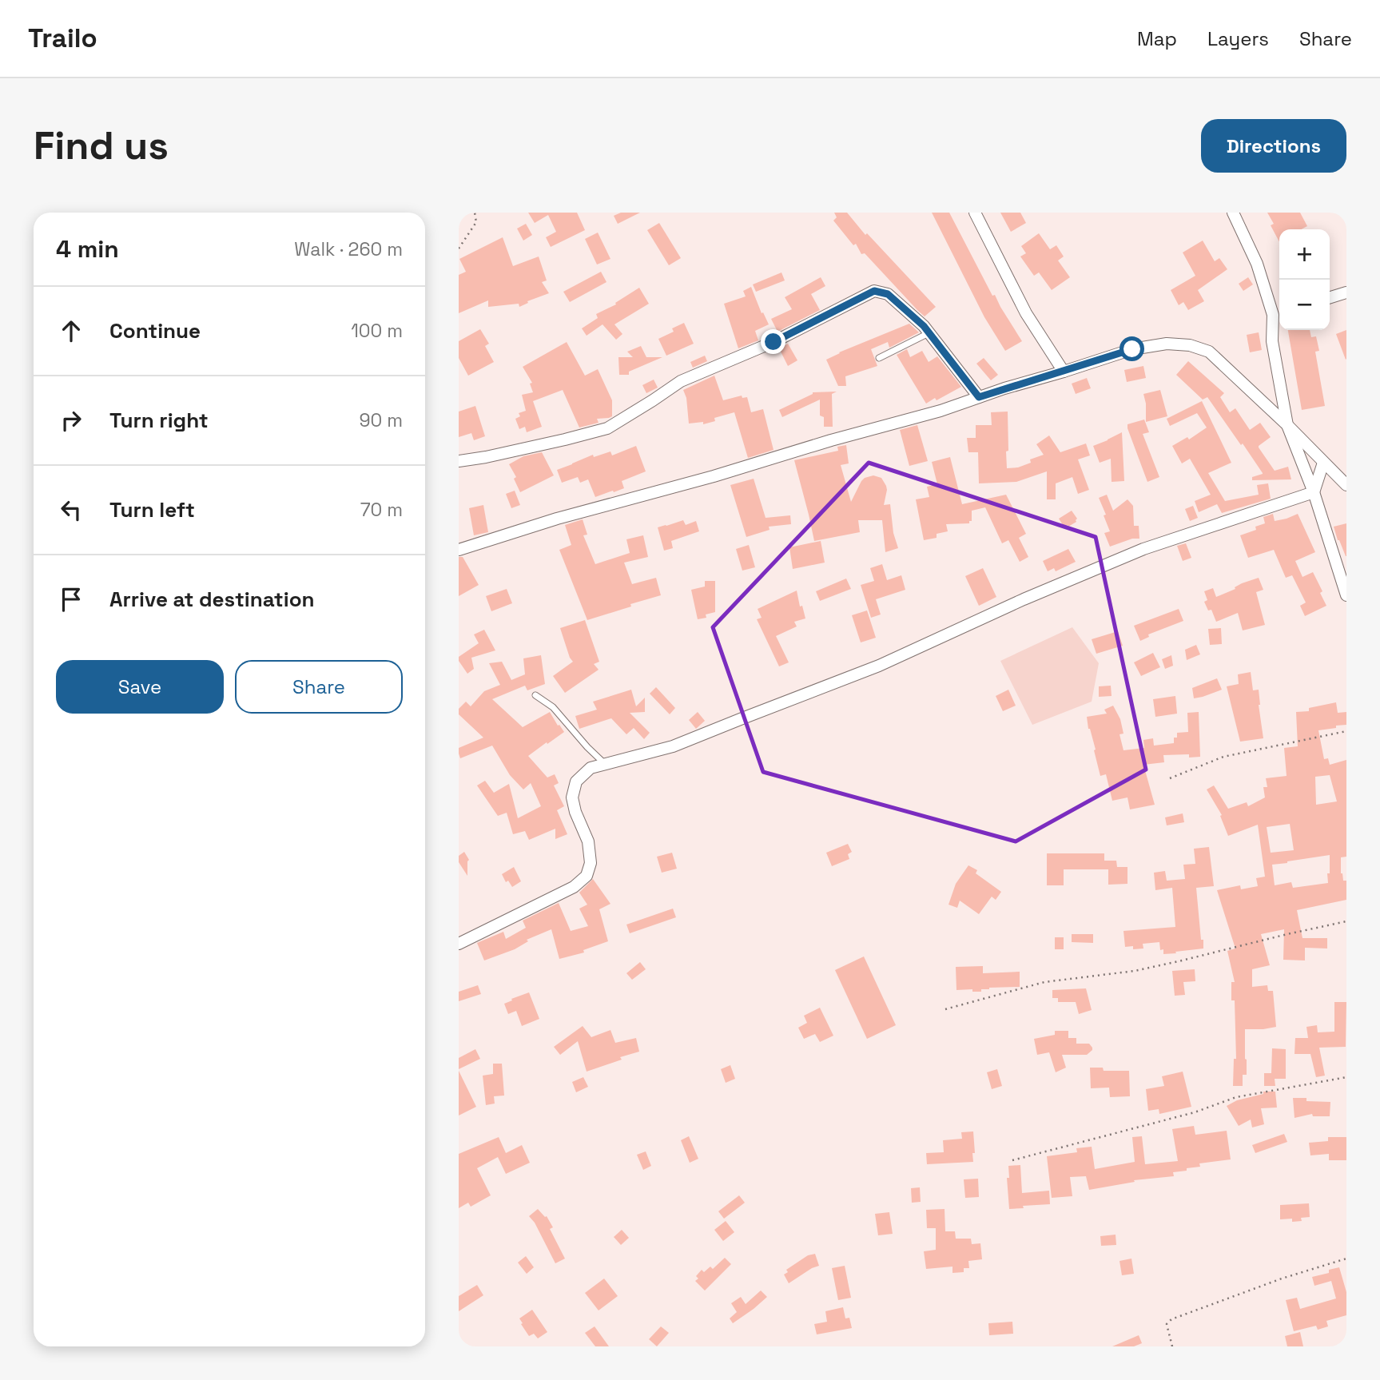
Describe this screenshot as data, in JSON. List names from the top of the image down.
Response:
{
  "page": {
    "header": "Trailo",
    "nav": ["Map", "Layers", "Share"],
    "buttons": [
      "Directions",
      ["Save", "Share"]
    ],
    "title": "Find us",
    "heading": ["4 min", "Walk · 260 m"],
    "map_buttons": ["+", "−"],
    "list": [
      ["Continue", "100 m"],
      ["Turn right", "90 m"],
      ["Turn left", "70 m"],
      "Arrive at destination"
    ]
  }
}
